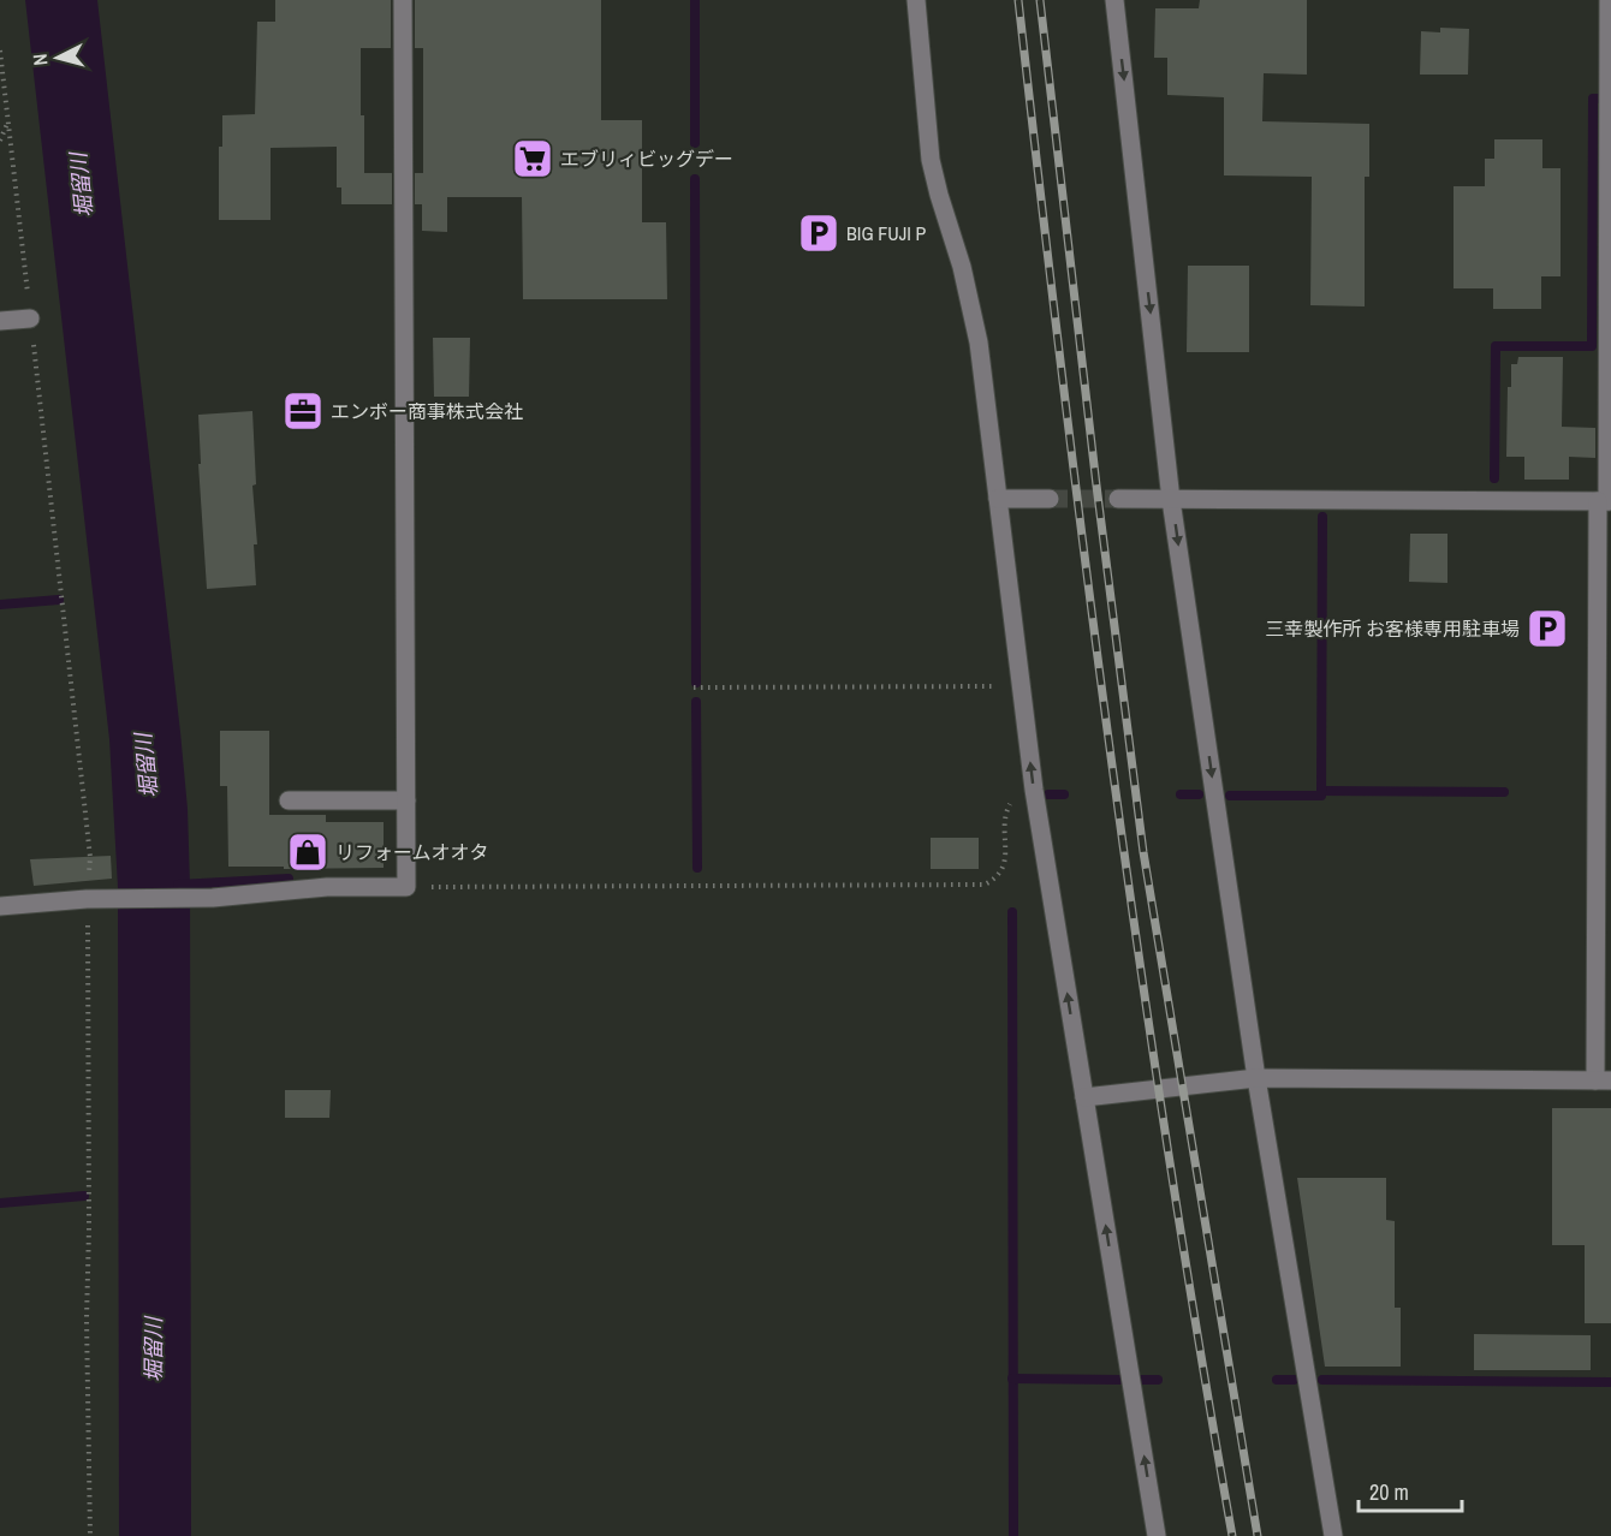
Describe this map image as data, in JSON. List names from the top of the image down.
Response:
{
  "water": ["堀留川"],
  "places": {
    "supermarket": ["エブリィビッグデー"],
    "parking": ["BIG FUJI P", "三幸製作所 お客様専用駐車場"],
    "office": ["エンボー商事株式会社"],
    "shop": ["リフォームオオタ"]
  },
  "scale_bar": "20 m",
  "north": "left"
}
